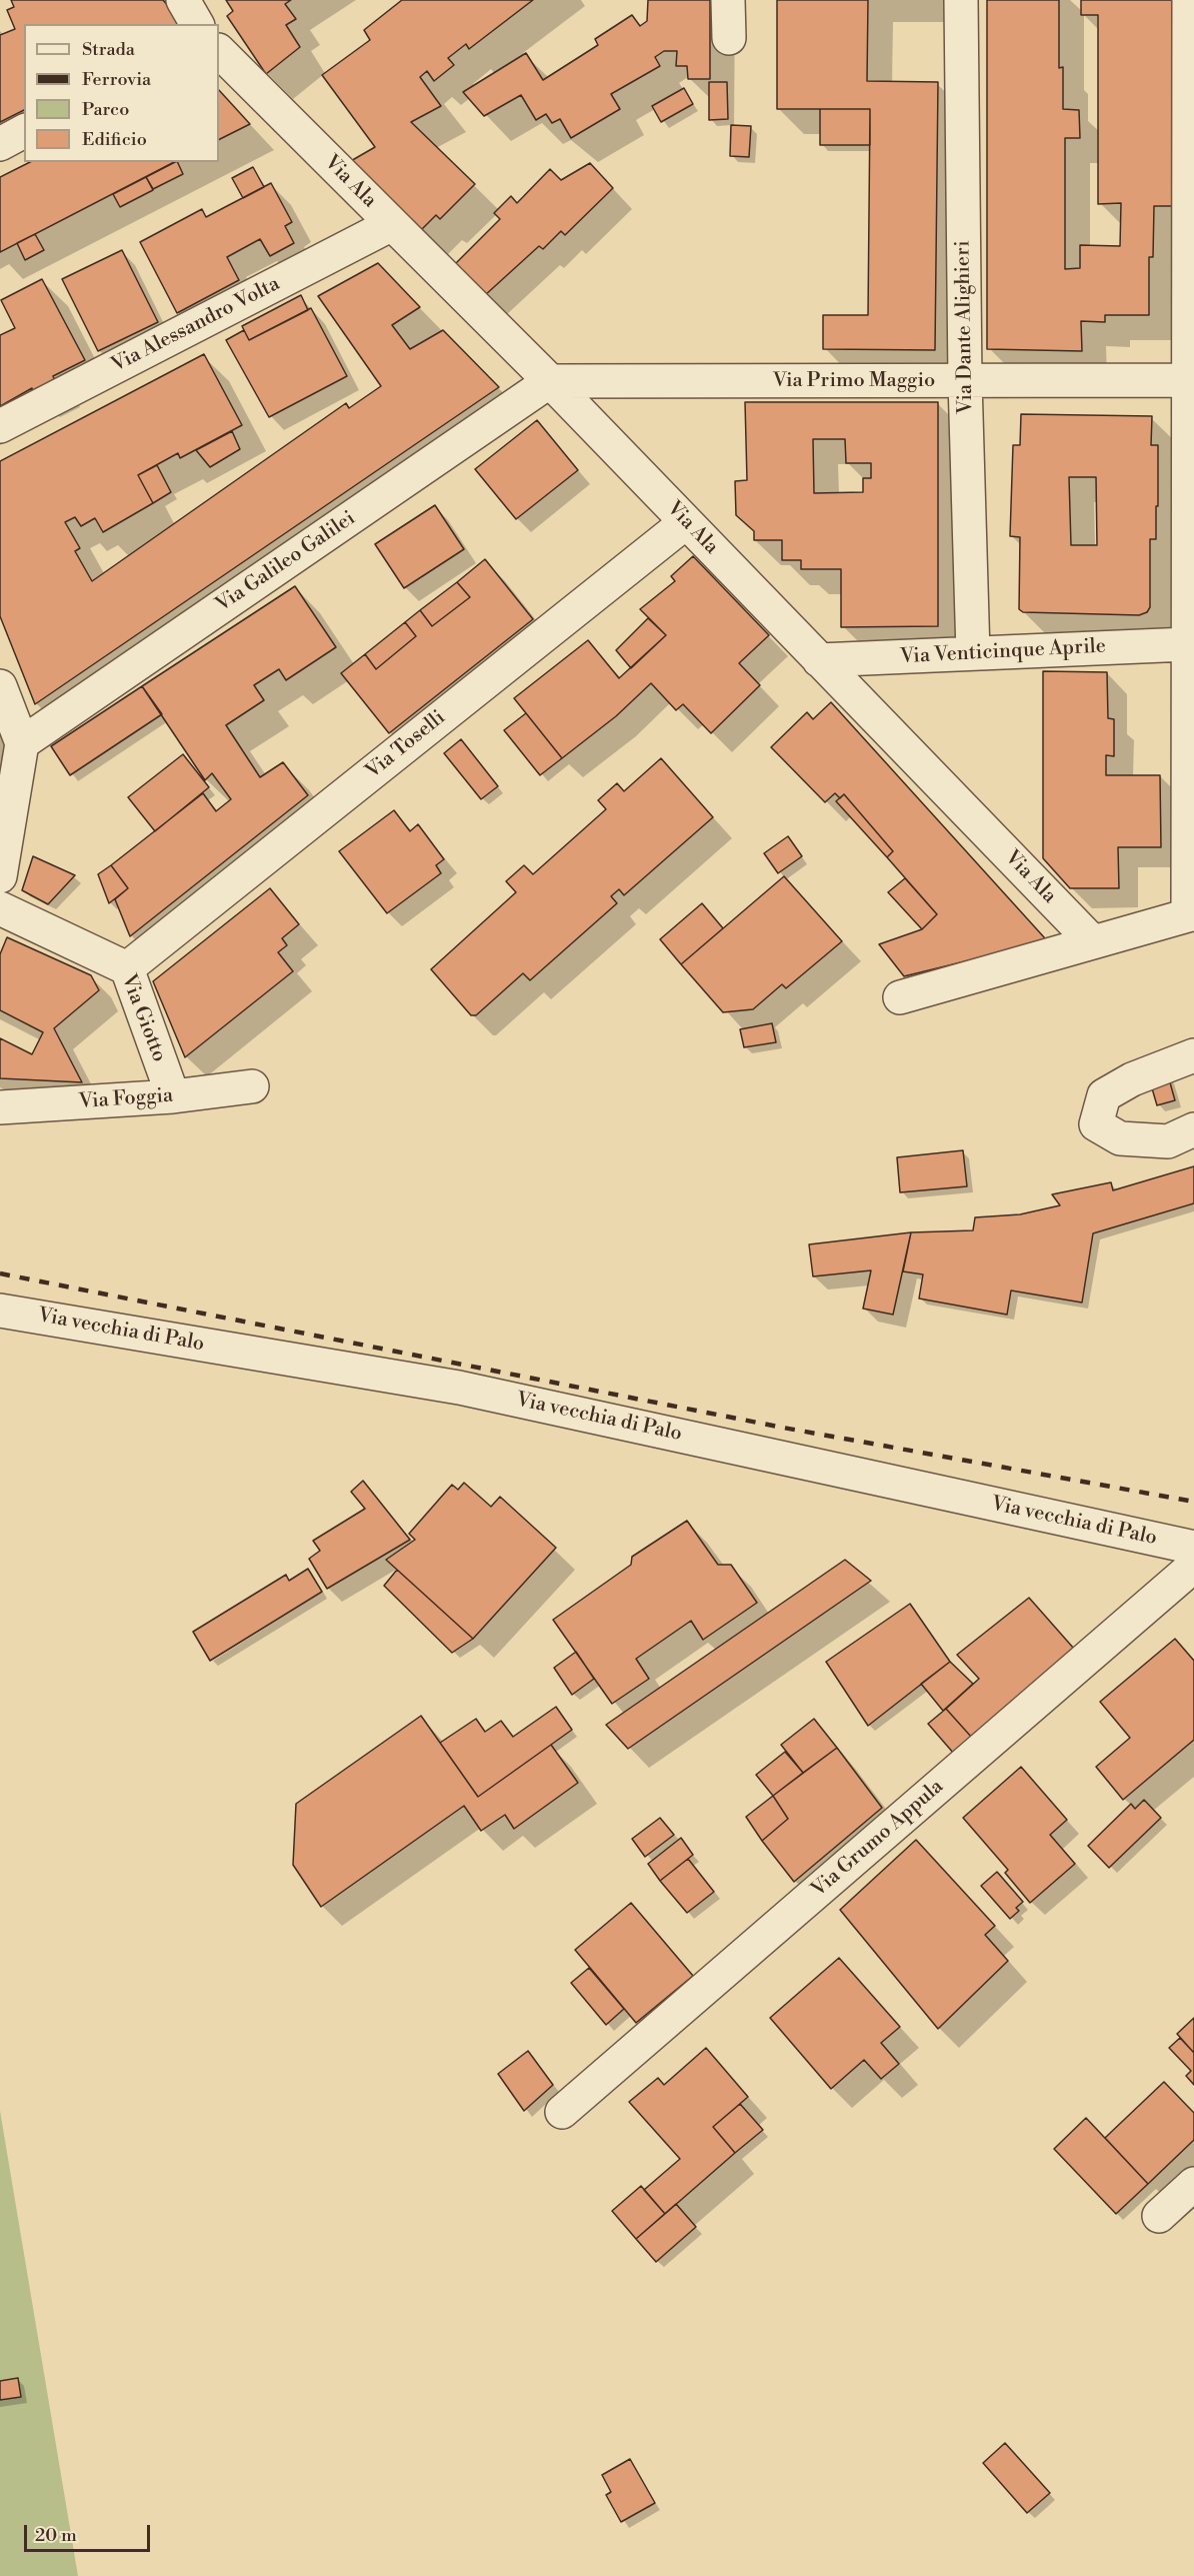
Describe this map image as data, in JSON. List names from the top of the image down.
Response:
{
  "streets": {
    "street": [
      "Via Ala",
      "Via Alessandro Volta",
      "Via Dante Alighieri",
      "Via Primo Maggio",
      "Via Galileo Galilei",
      "Via Venticinque Aprile",
      "Via Toselli",
      "Via Giotto",
      "Via Foggia",
      "Via vecchia di Palo",
      "Via Grumo Appula"
    ]
  },
  "crossings": [
    ["Via Ala", "Via Alessandro Volta"],
    ["Via Ala", "Via Primo Maggio"],
    ["Via Ala", "Via Galileo Galilei"],
    ["Via Ala", "Via Venticinque Aprile"],
    ["Via Ala", "Via Toselli"],
    ["Via Dante Alighieri", "Via Primo Maggio"],
    ["Via Dante Alighieri", "Via Venticinque Aprile"],
    ["Via Primo Maggio", "Via Galileo Galilei"],
    ["Via Toselli", "Via Giotto"],
    ["Via Giotto", "Via Foggia"]
  ],
  "legend": [
    "Strada",
    "Ferrovia",
    "Parco",
    "Edificio"
  ],
  "scale_bar": "20 m"
}
